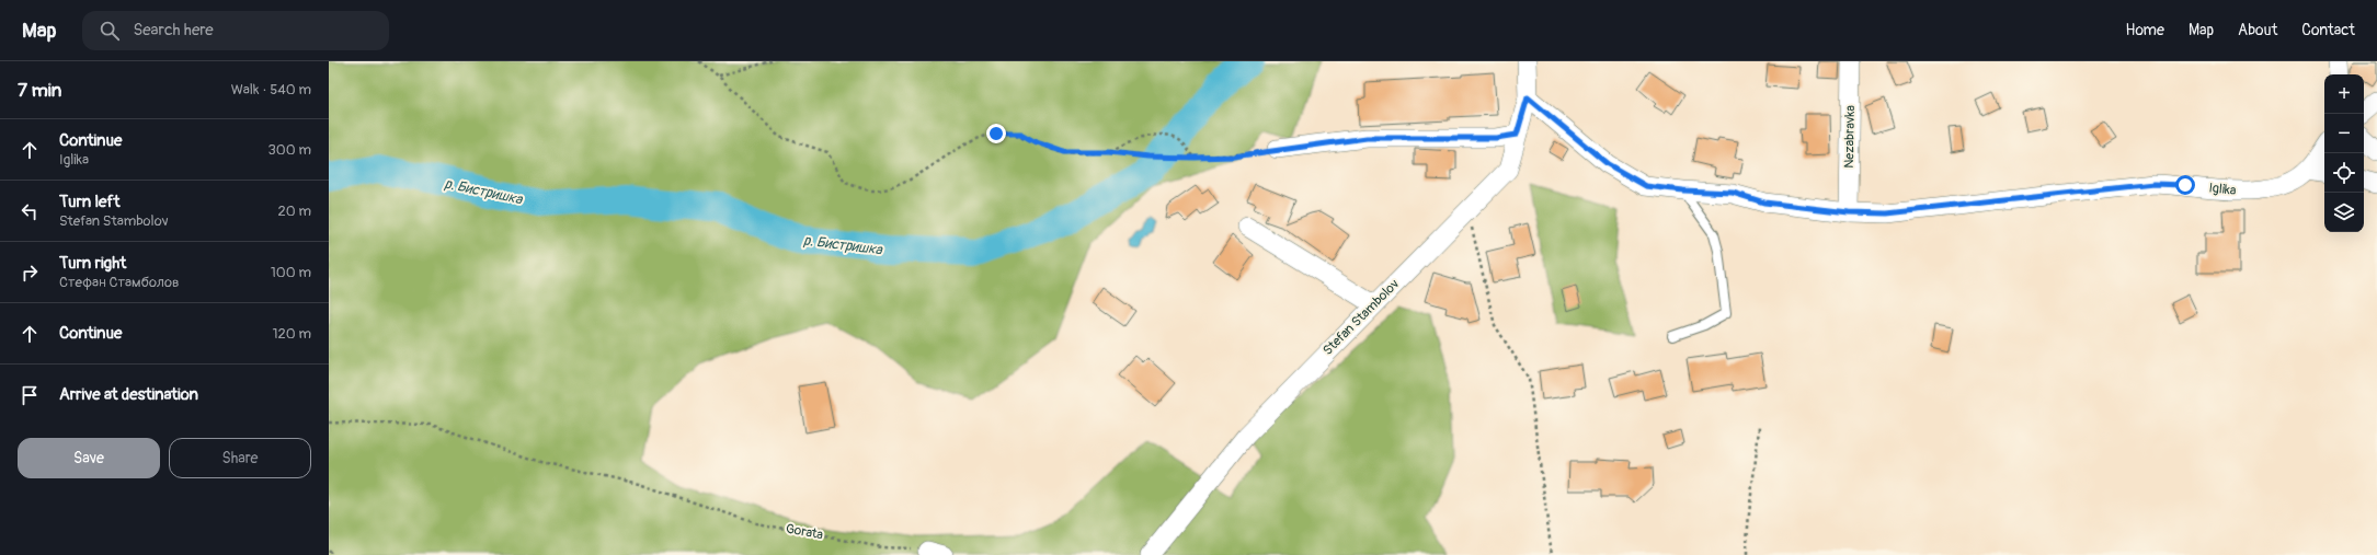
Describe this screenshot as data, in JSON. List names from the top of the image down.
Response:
{
  "streets": {
    "street": ["Nezabravka", "Iglika", "Stefan Stambolov"],
    "path": ["Gorata"]
  },
  "crossings": [
    ["Nezabravka", "Iglika"],
    ["Iglika", "Stefan Stambolov"]
  ],
  "water": ["р. Бистришка"],
  "page": {
    "header": "Map",
    "search": "Search here",
    "nav": [
      "Home",
      "Map",
      "About",
      "Contact"
    ],
    "heading": ["7 min", "Walk · 540 m"],
    "map_buttons": ["+", "−"],
    "list": [
      ["Continue", "Iglika", "300 m"],
      ["Turn left", "Stefan Stambolov", "20 m"],
      ["Turn right", "Стефан Стамболов", "100 m"],
      ["Continue", "120 m"],
      "Arrive at destination"
    ],
    "buttons": ["Save", "Share"]
  }
}
